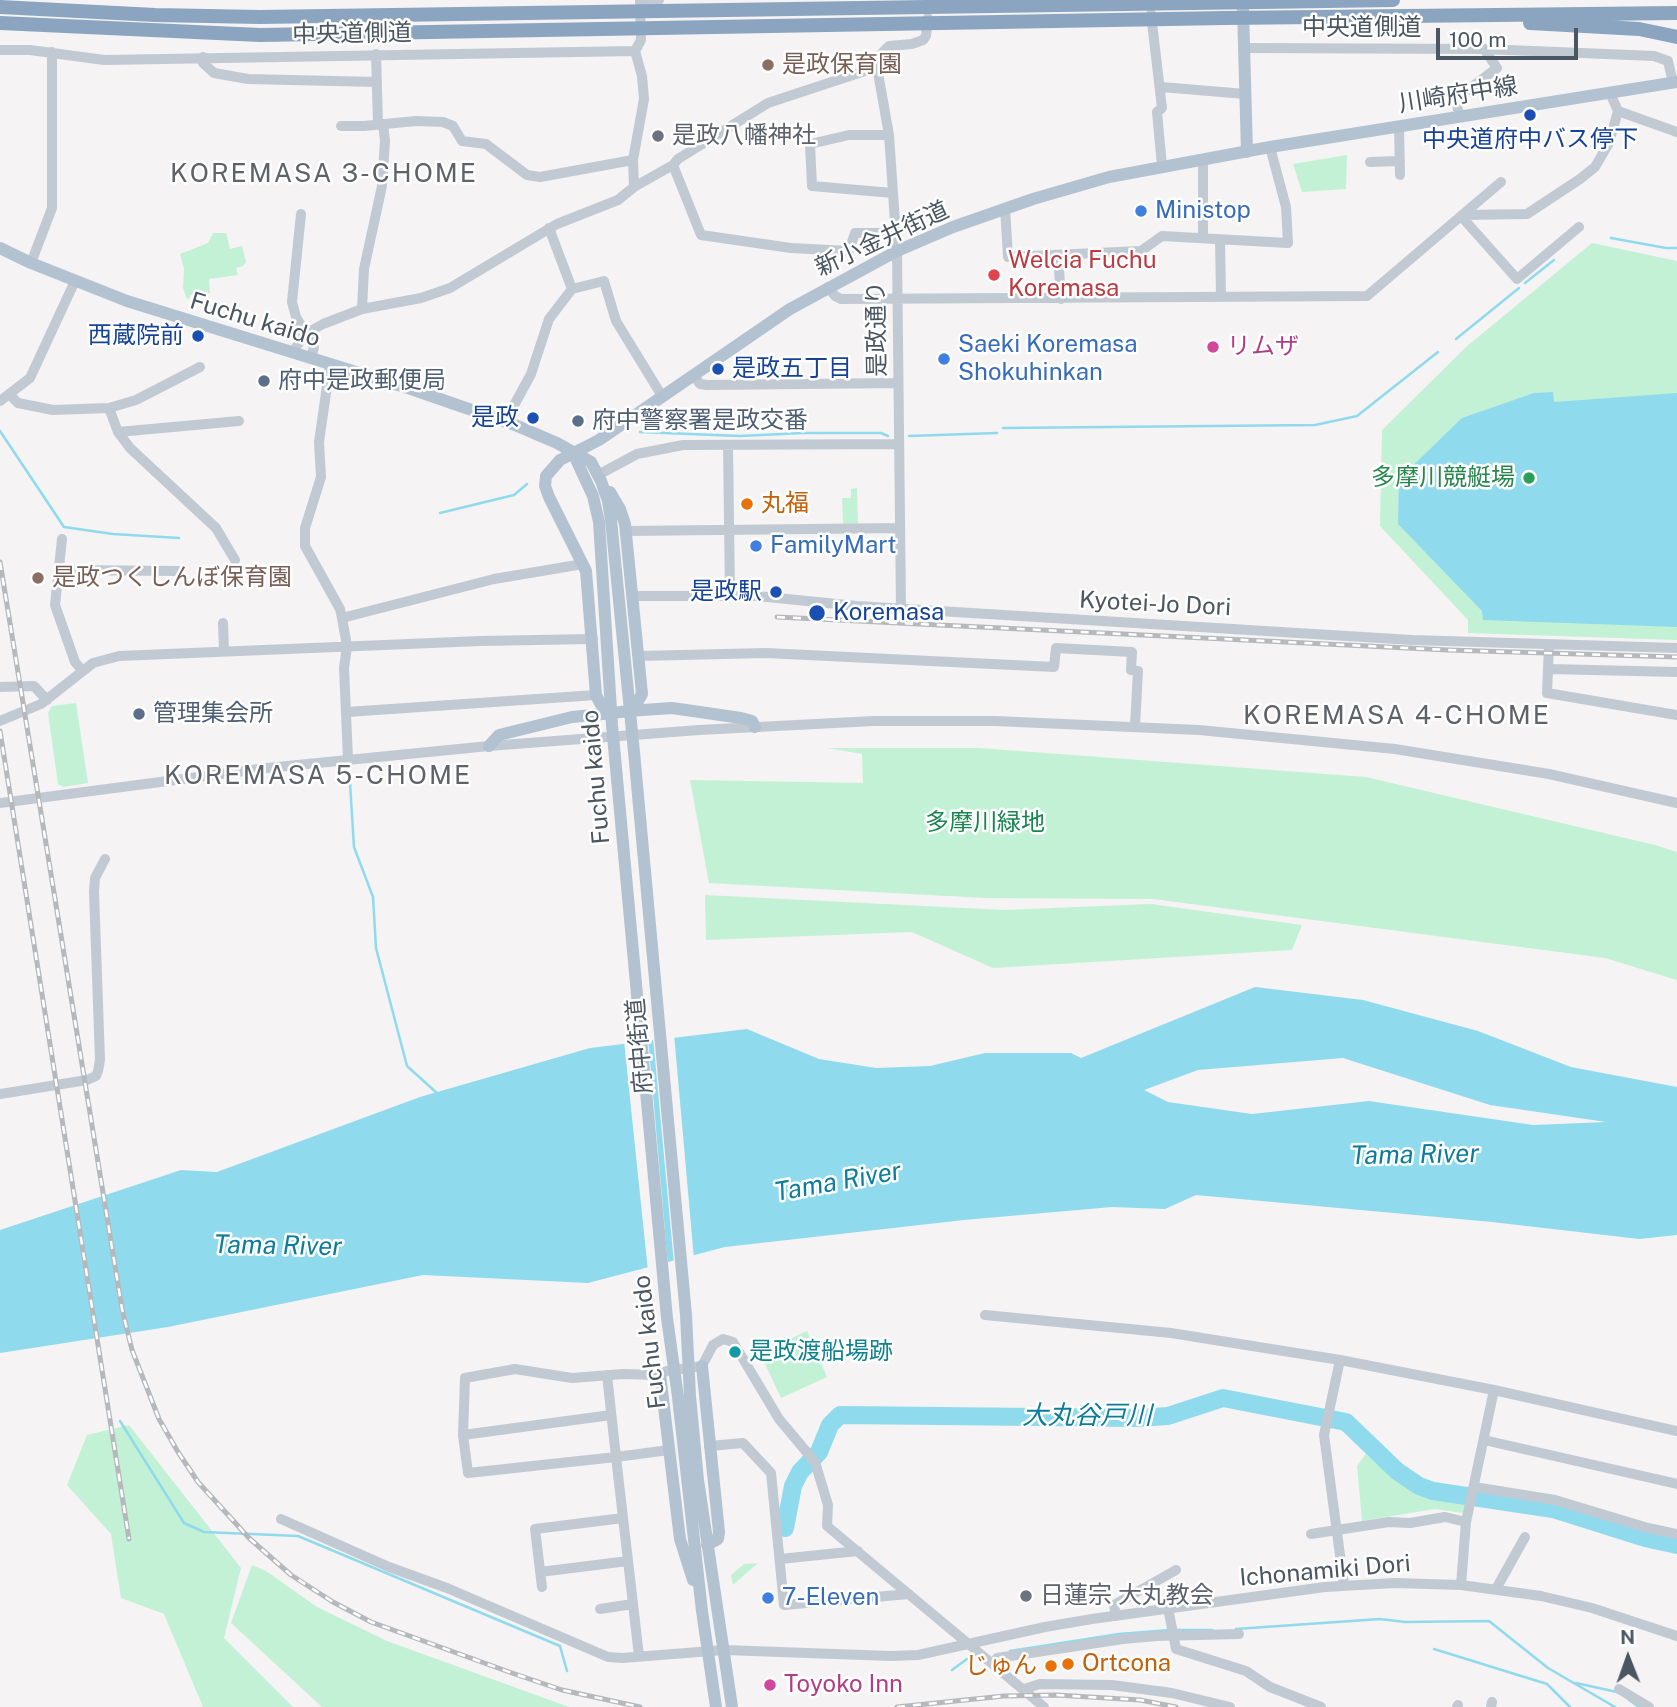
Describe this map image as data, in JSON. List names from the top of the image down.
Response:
{
  "streets": {
    "main road": [
      "川崎府中線",
      "新小金井街道",
      "Fuchu kaido",
      "府中街道"
    ],
    "street": [
      "中央道側道",
      "是政通り",
      "Kyotei-Jo Dori",
      "Ichonamiki Dori"
    ]
  },
  "crossings": [
    ["中央道側道", "川崎府中線"],
    ["川崎府中線", "新小金井街道"],
    ["新小金井街道", "Fuchu kaido"],
    ["新小金井街道", "是政通り"],
    ["Fuchu kaido", "府中街道"],
    ["Fuchu kaido", "Ichonamiki Dori"],
    ["是政通り", "Kyotei-Jo Dori"],
    ["府中街道", "Ichonamiki Dori"]
  ],
  "districts": ["KOREMASA 3-CHOME", "KOREMASA 4-CHOME", "KOREMASA 5-CHOME"],
  "water": ["Tama River", "大丸谷戸川"],
  "parks": ["多摩川緑地"],
  "places": [
    "是政保育園",
    "中央道府中バス停下",
    "是政八幡神社",
    "Ministop",
    "Welcia Fuchu Koremasa",
    "西蔵院前",
    "リムザ",
    "Saeki Koremasa Shokuhinkan",
    "是政五丁目",
    "府中是政郵便局",
    "是政",
    "府中警察署是政交番",
    "多摩川競艇場",
    "丸福",
    "FamilyMart",
    "是政つくしんぼ保育園",
    "是政駅",
    "Koremasa",
    "管理集会所",
    "是政渡船場跡",
    "日蓮宗 大丸教会",
    "7-Eleven",
    "Ortcona",
    "じゅん",
    "Toyoko Inn"
  ],
  "scale_bar": "100 m",
  "north": "top"
}
